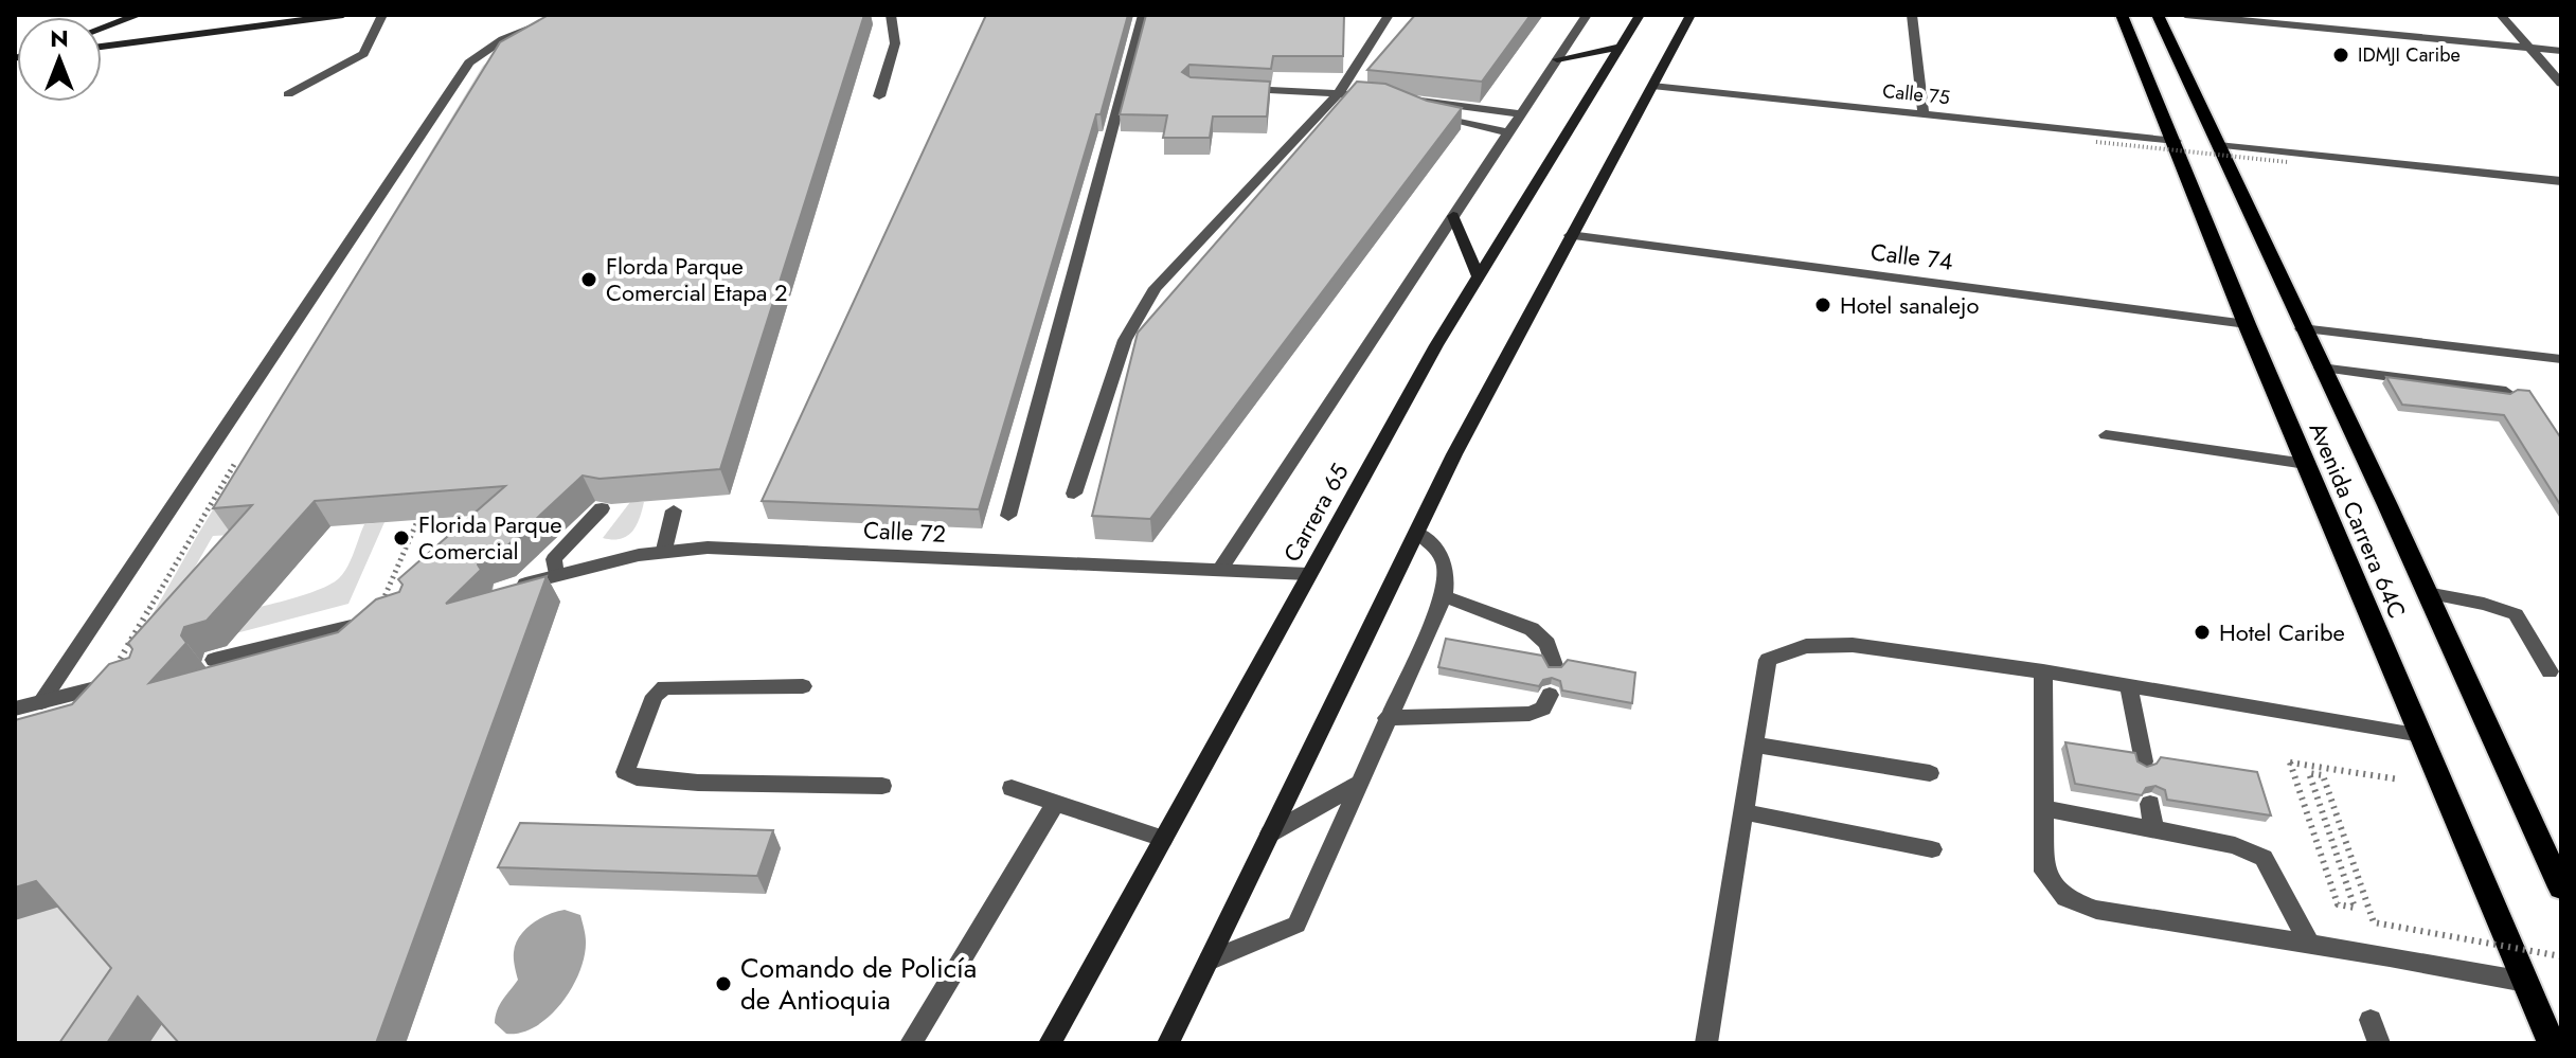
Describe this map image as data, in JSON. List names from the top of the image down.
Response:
{
  "streets": {
    "main road": ["Carrera 65", "Avenida Carrera 64C"],
    "street": ["Calle 75", "Calle 74", "Calle 72"]
  },
  "crossings": [
    ["Calle 75", "Avenida Carrera 64C"],
    ["Calle 74", "Avenida Carrera 64C"],
    ["Carrera 65", "Calle 72"]
  ],
  "places": [
    "IDMJI Caribe",
    "Florda Parque Comercial Etapa 2",
    "Hotel sanalejo",
    "Florida Parque Comercial",
    "Hotel Caribe",
    "Comando de Policía de Antioquia"
  ],
  "north": "top"
}
